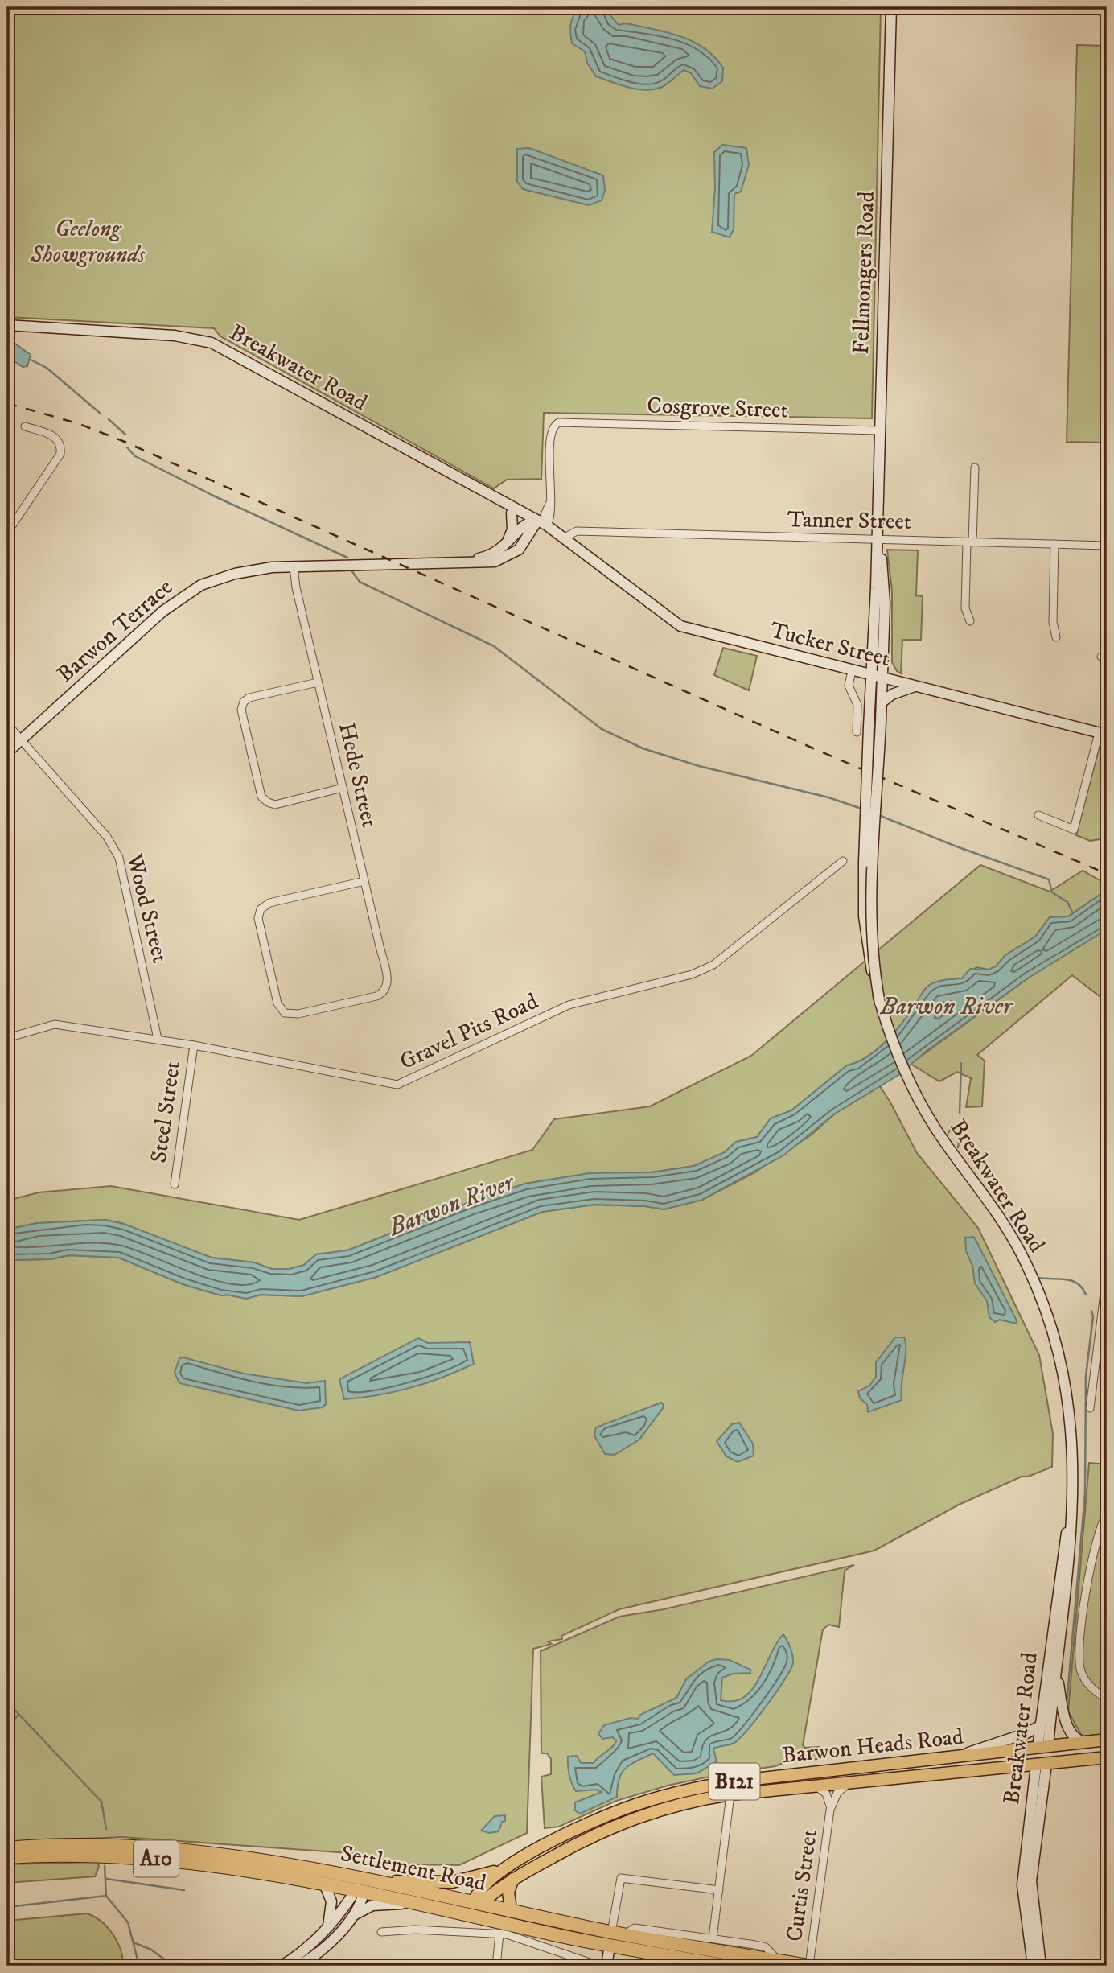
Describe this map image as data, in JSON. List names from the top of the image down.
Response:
{
  "streets": {
    "highway": ["A10", "Settlement Road"],
    "main road": [
      "Fellmongers Road",
      "Breakwater Road",
      "Barwon Terrace",
      "Tucker Street",
      "Barwon Heads Road",
      "B121"
    ],
    "street": [
      "Cosgrove Street",
      "Tanner Street",
      "Hede Street",
      "Wood Street",
      "Gravel Pits Road",
      "Steel Street",
      "Curtis Street"
    ]
  },
  "crossings": [
    ["Fellmongers Road", "Breakwater Road"],
    ["Fellmongers Road", "Cosgrove Street"],
    ["Fellmongers Road", "Tanner Street"],
    ["Fellmongers Road", "Tucker Street"],
    ["Breakwater Road", "Tucker Street"],
    ["Breakwater Road", "Barwon Heads Road"],
    ["Breakwater Road", "B121"],
    ["Cosgrove Street", "Barwon Terrace"],
    ["Cosgrove Street", "Tucker Street"],
    ["Tanner Street", "Tucker Street"],
    ["Barwon Terrace", "Tucker Street"],
    ["Barwon Terrace", "Hede Street"],
    ["Barwon Terrace", "Wood Street"],
    ["Wood Street", "Gravel Pits Road"],
    ["Gravel Pits Road", "Steel Street"],
    ["Barwon Heads Road", "B121"],
    ["Barwon Heads Road", "Settlement Road"],
    ["Barwon Heads Road", "Curtis Street"],
    ["B121", "Settlement Road"],
    ["Settlement Road", "Curtis Street"]
  ],
  "water": ["Barwon River"],
  "parks": ["Geelong Showgrounds"]
}
